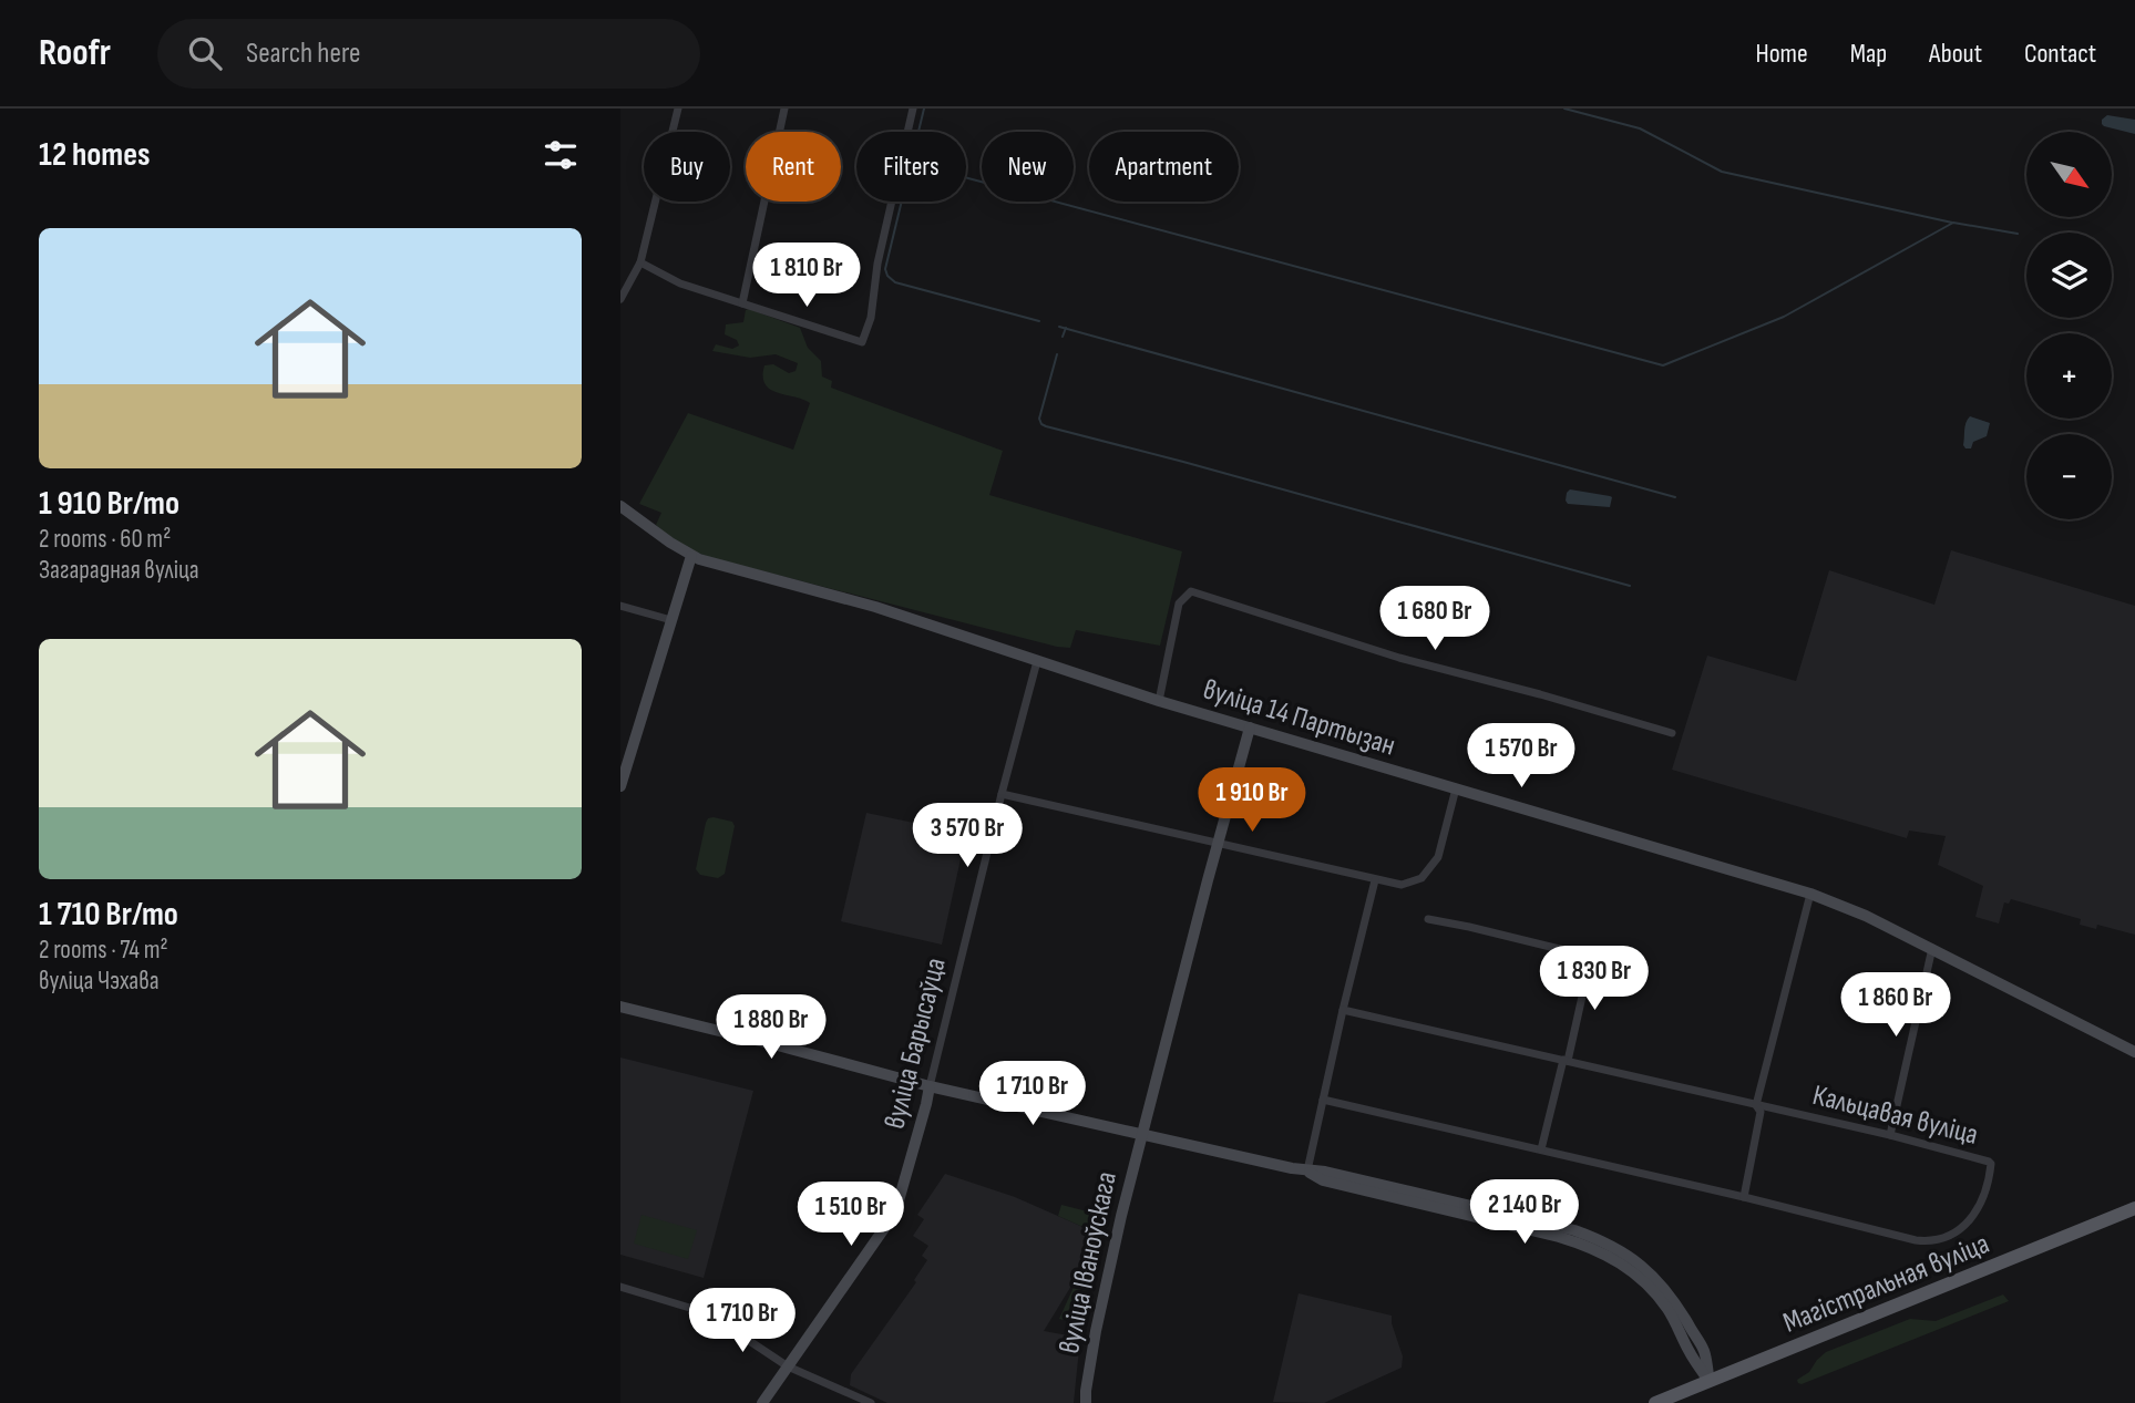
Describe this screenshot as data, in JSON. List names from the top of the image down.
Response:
{
  "streets": {
    "main road": [
      "вуліца 14 Партызан",
      "вуліца Барысаўца",
      "вуліца Іваноўскага",
      "Магістральная вуліца"
    ],
    "street": ["Кальцавая вуліца"]
  },
  "crossings": [
    ["вуліца 14 Партызан", "вуліца Барысаўца"],
    ["вуліца 14 Партызан", "вуліца Іваноўскага"]
  ],
  "north": "bottom right",
  "page": {
    "header": "Roofr",
    "search": "Search here",
    "nav": [
      "Home",
      "Map",
      "About",
      "Contact"
    ],
    "heading": "12 homes",
    "map_buttons": ["+", "−"],
    "chip": [
      "Buy",
      "Rent",
      "Filters",
      "New",
      "Apartment"
    ],
    "list": [
      {
        "name": "1 910 Br/mo",
        "note": "2 rooms · 60 m² · Загарадная вуліца"
      },
      {
        "name": "1 710 Br/mo",
        "note": "2 rooms · 74 m² · вуліца Чэхава"
      }
    ],
    "price": [
      "1 810 Br",
      "1 680 Br",
      "1 570 Br",
      "1 910 Br",
      "3 570 Br",
      "1 830 Br",
      "1 860 Br",
      "1 880 Br",
      "1 710 Br",
      "2 140 Br",
      "1 510 Br",
      "1 710 Br"
    ]
  }
}
